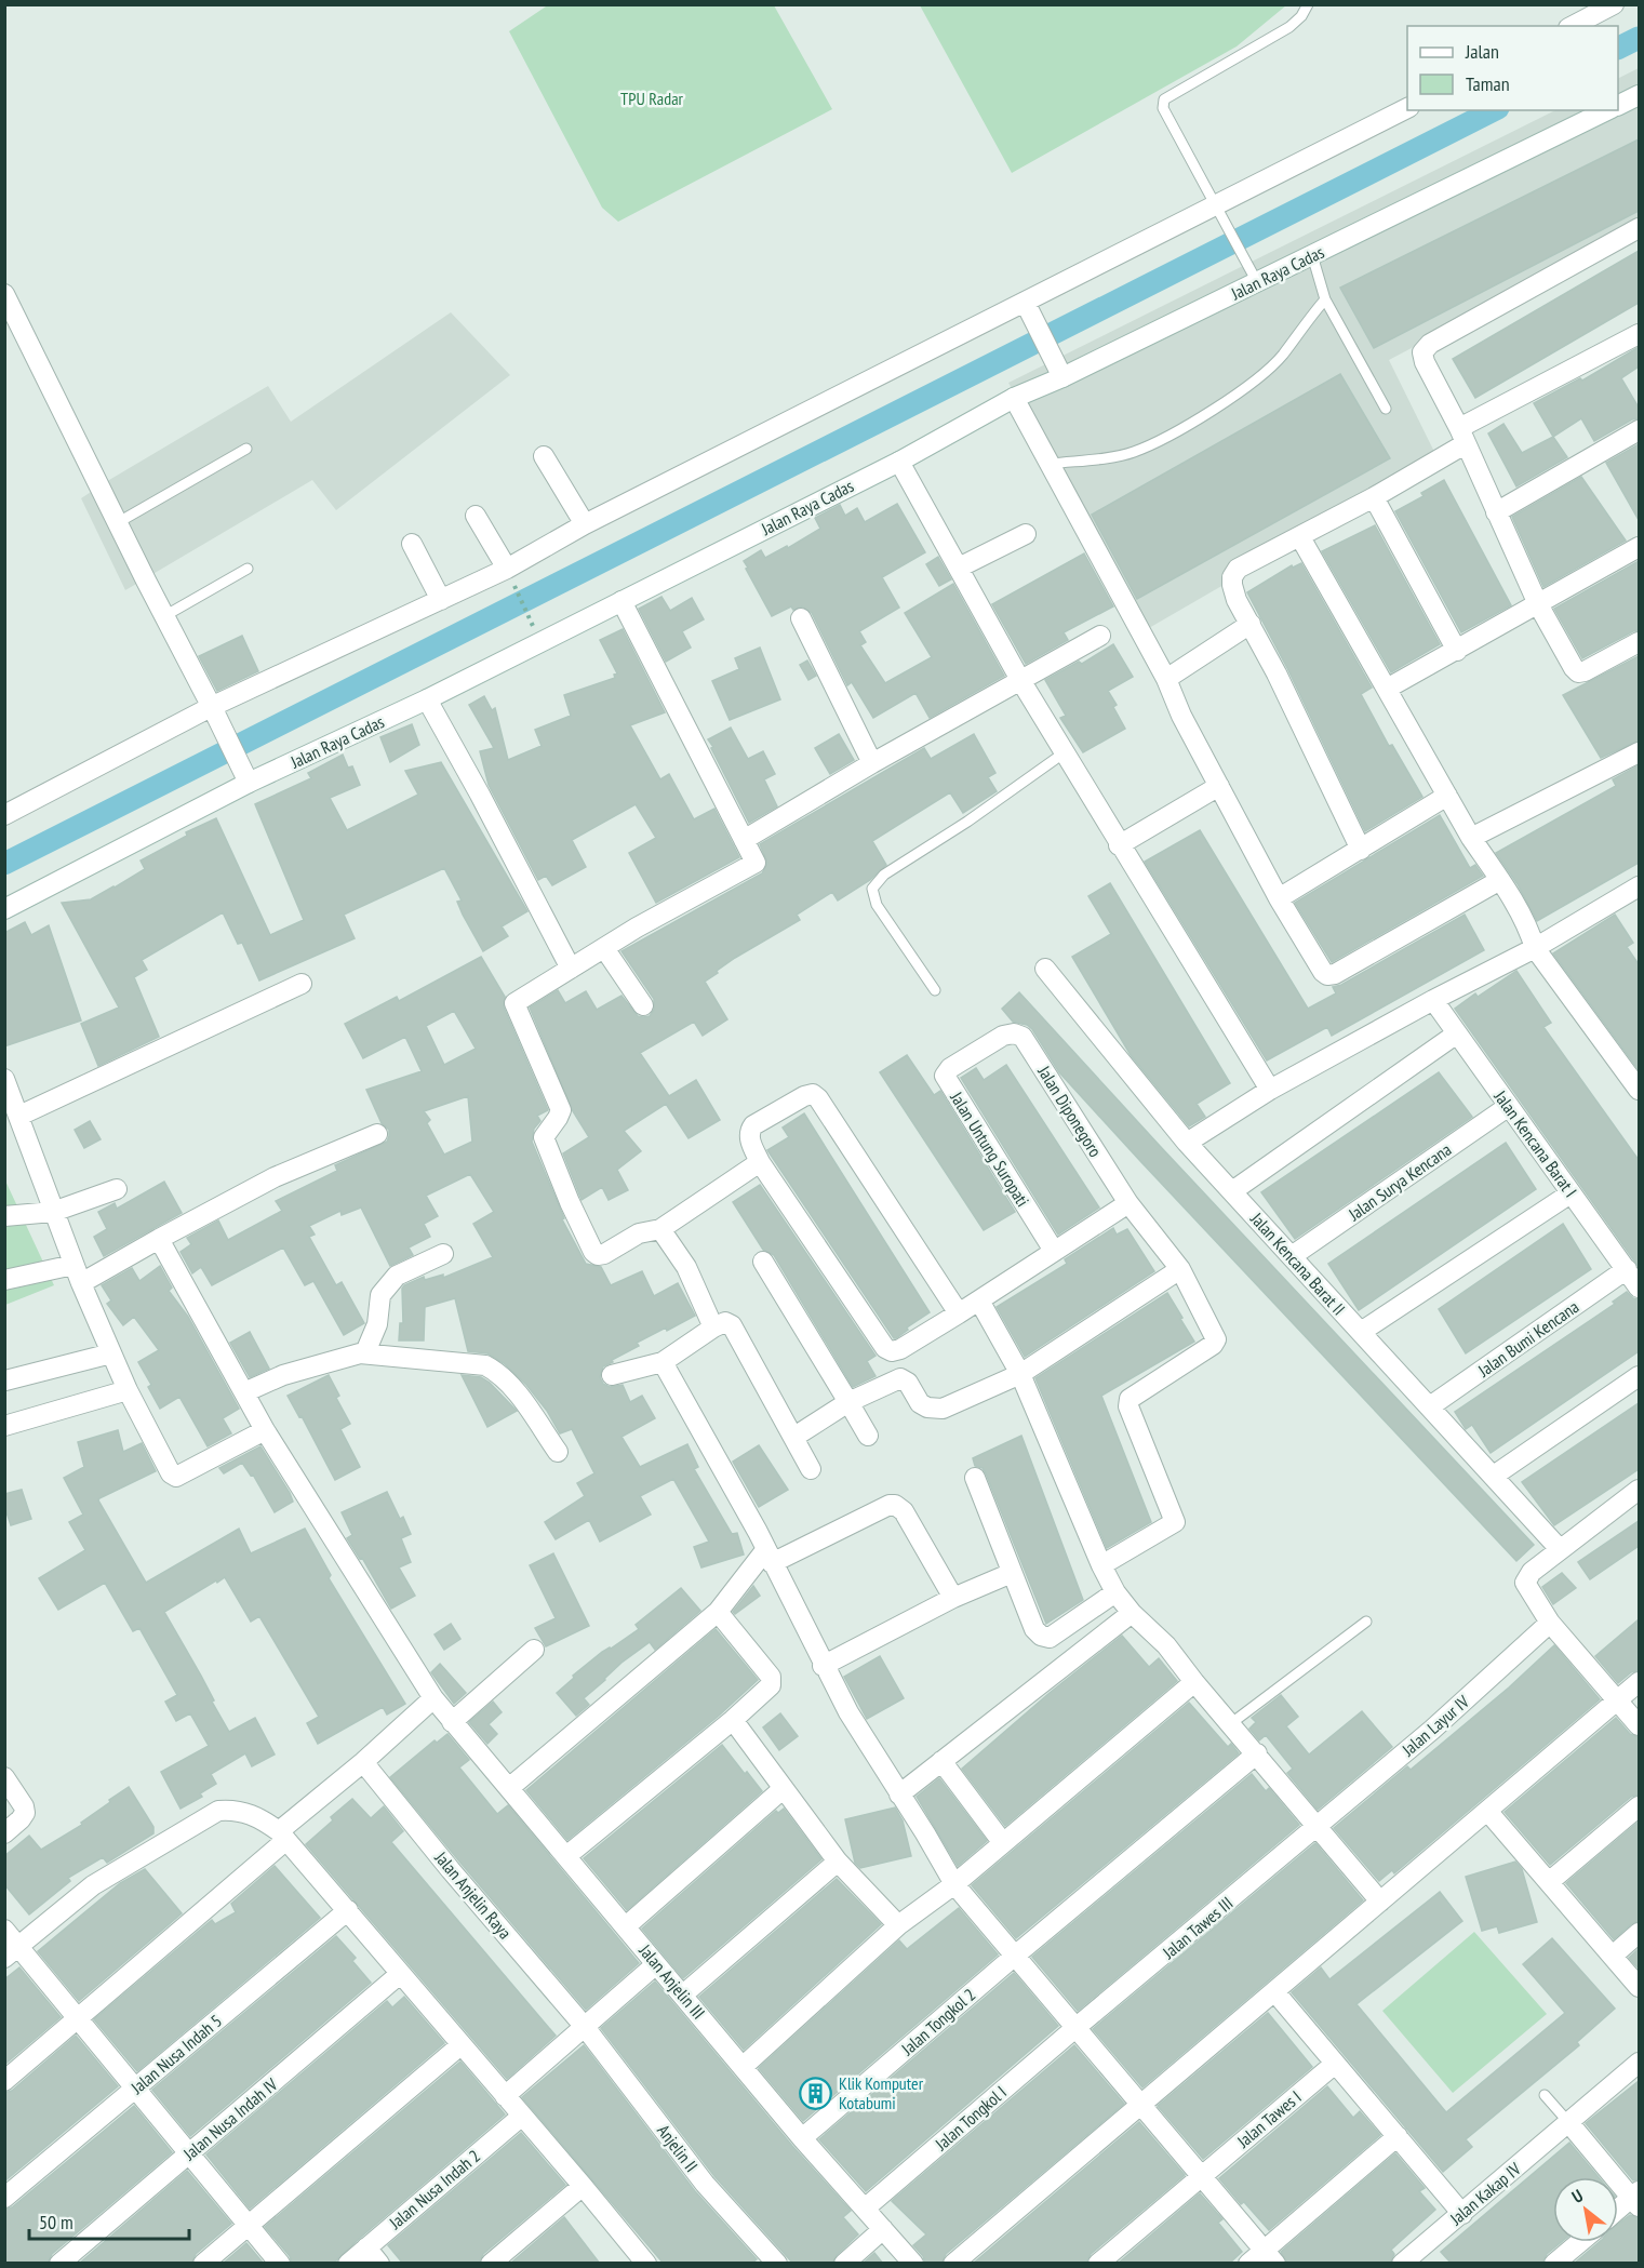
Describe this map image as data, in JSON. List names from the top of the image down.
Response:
{
  "streets": {
    "street": [
      "Jalan Raya Cadas",
      "Jalan Diponegoro",
      "Jalan Kencana Barat I",
      "Jalan Untung Suropati",
      "Jalan Surya Kencana",
      "Jalan Kencana Barat II",
      "Jalan Bumi Kencana",
      "Jalan Layur IV",
      "Jalan Anjelin Raya",
      "Jalan Tawes III",
      "Jalan Anjelin III",
      "Jalan Tongkol 2",
      "Jalan Nusa Indah 5",
      "Jalan Tongkol I",
      "Jalan Nusa Indah IV",
      "Jalan Tawes I",
      "Anjelin II",
      "Jalan Nusa Indah 2",
      "Jalan Kakap IV"
    ]
  },
  "crossings": [
    ["Jalan Diponegoro", "Jalan Untung Suropati"],
    ["Jalan Kencana Barat I", "Jalan Surya Kencana"],
    ["Jalan Kencana Barat I", "Jalan Bumi Kencana"],
    ["Jalan Surya Kencana", "Jalan Kencana Barat II"],
    ["Jalan Kencana Barat II", "Jalan Bumi Kencana"],
    ["Jalan Layur IV", "Jalan Tawes III"],
    ["Jalan Anjelin Raya", "Anjelin II"],
    ["Jalan Tawes III", "Jalan Tongkol I"],
    ["Jalan Anjelin III", "Jalan Tongkol 2"],
    ["Jalan Anjelin III", "Jalan Tongkol I"]
  ],
  "parks": ["TPU Radar"],
  "places": {
    "building": ["Klik Komputer Kotabumi"]
  },
  "legend": ["Jalan", "Taman"],
  "scale_bar": "50 m",
  "north": "top left"
}
